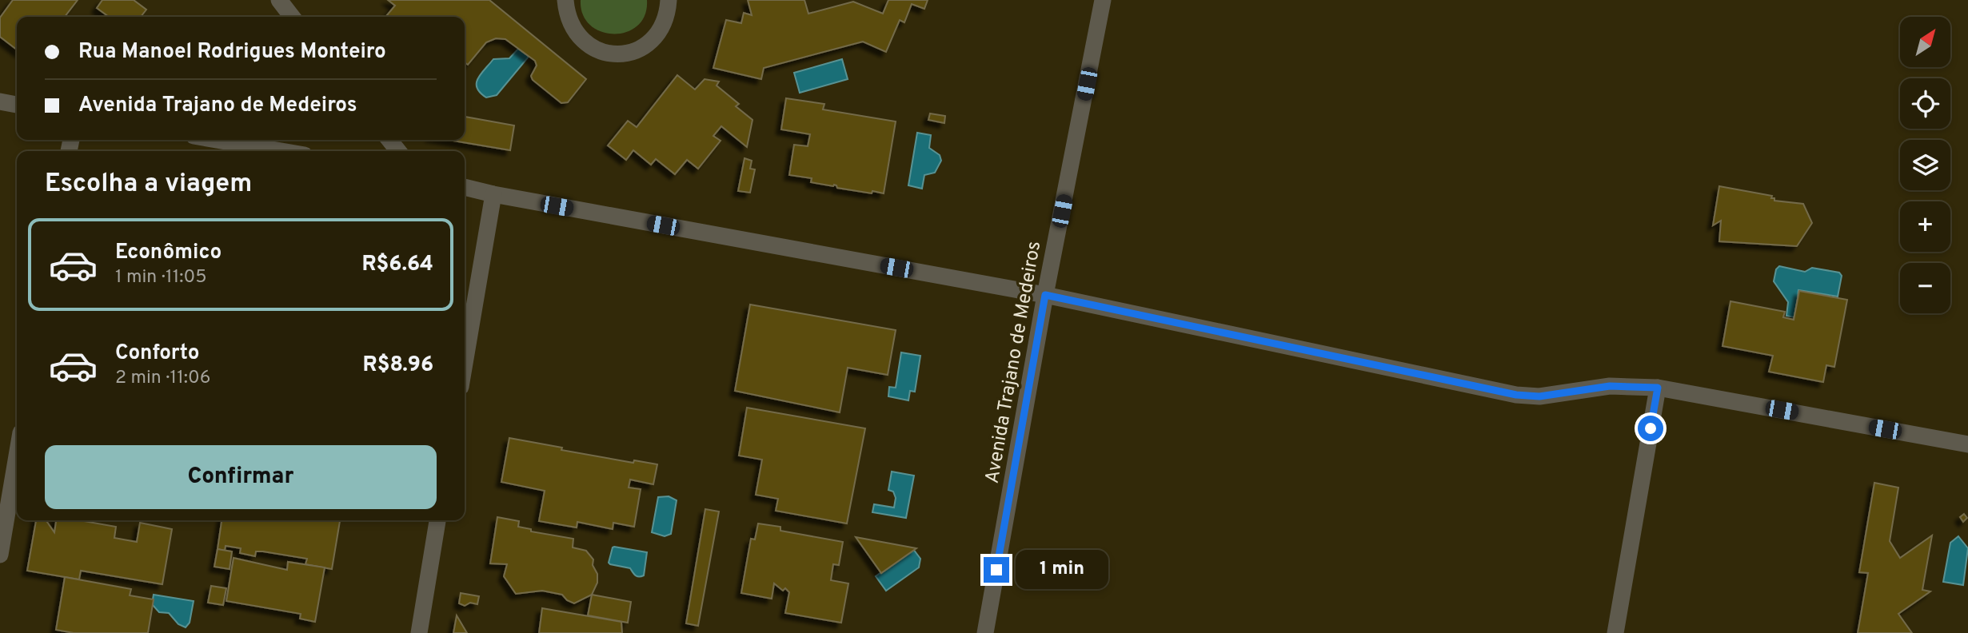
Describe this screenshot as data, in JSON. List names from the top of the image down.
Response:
{
  "streets": {
    "street": ["Avenida Trajano de Medeiros"]
  },
  "north": "top right",
  "page": {
    "map_buttons": ["+", "−"],
    "banner": ["Rua Manoel Rodrigues Monteiro", "Avenida Trajano de Medeiros"],
    "heading": "Escolha a viagem",
    "list": [
      {
        "name": "Econômico",
        "note": "1 min · 11:05",
        "value": "R$6.64"
      },
      {
        "name": "Conforto",
        "note": "2 min · 11:06",
        "value": "R$8.96"
      }
    ],
    "buttons": "Confirmar",
    "bubble": "1 min"
  }
}
